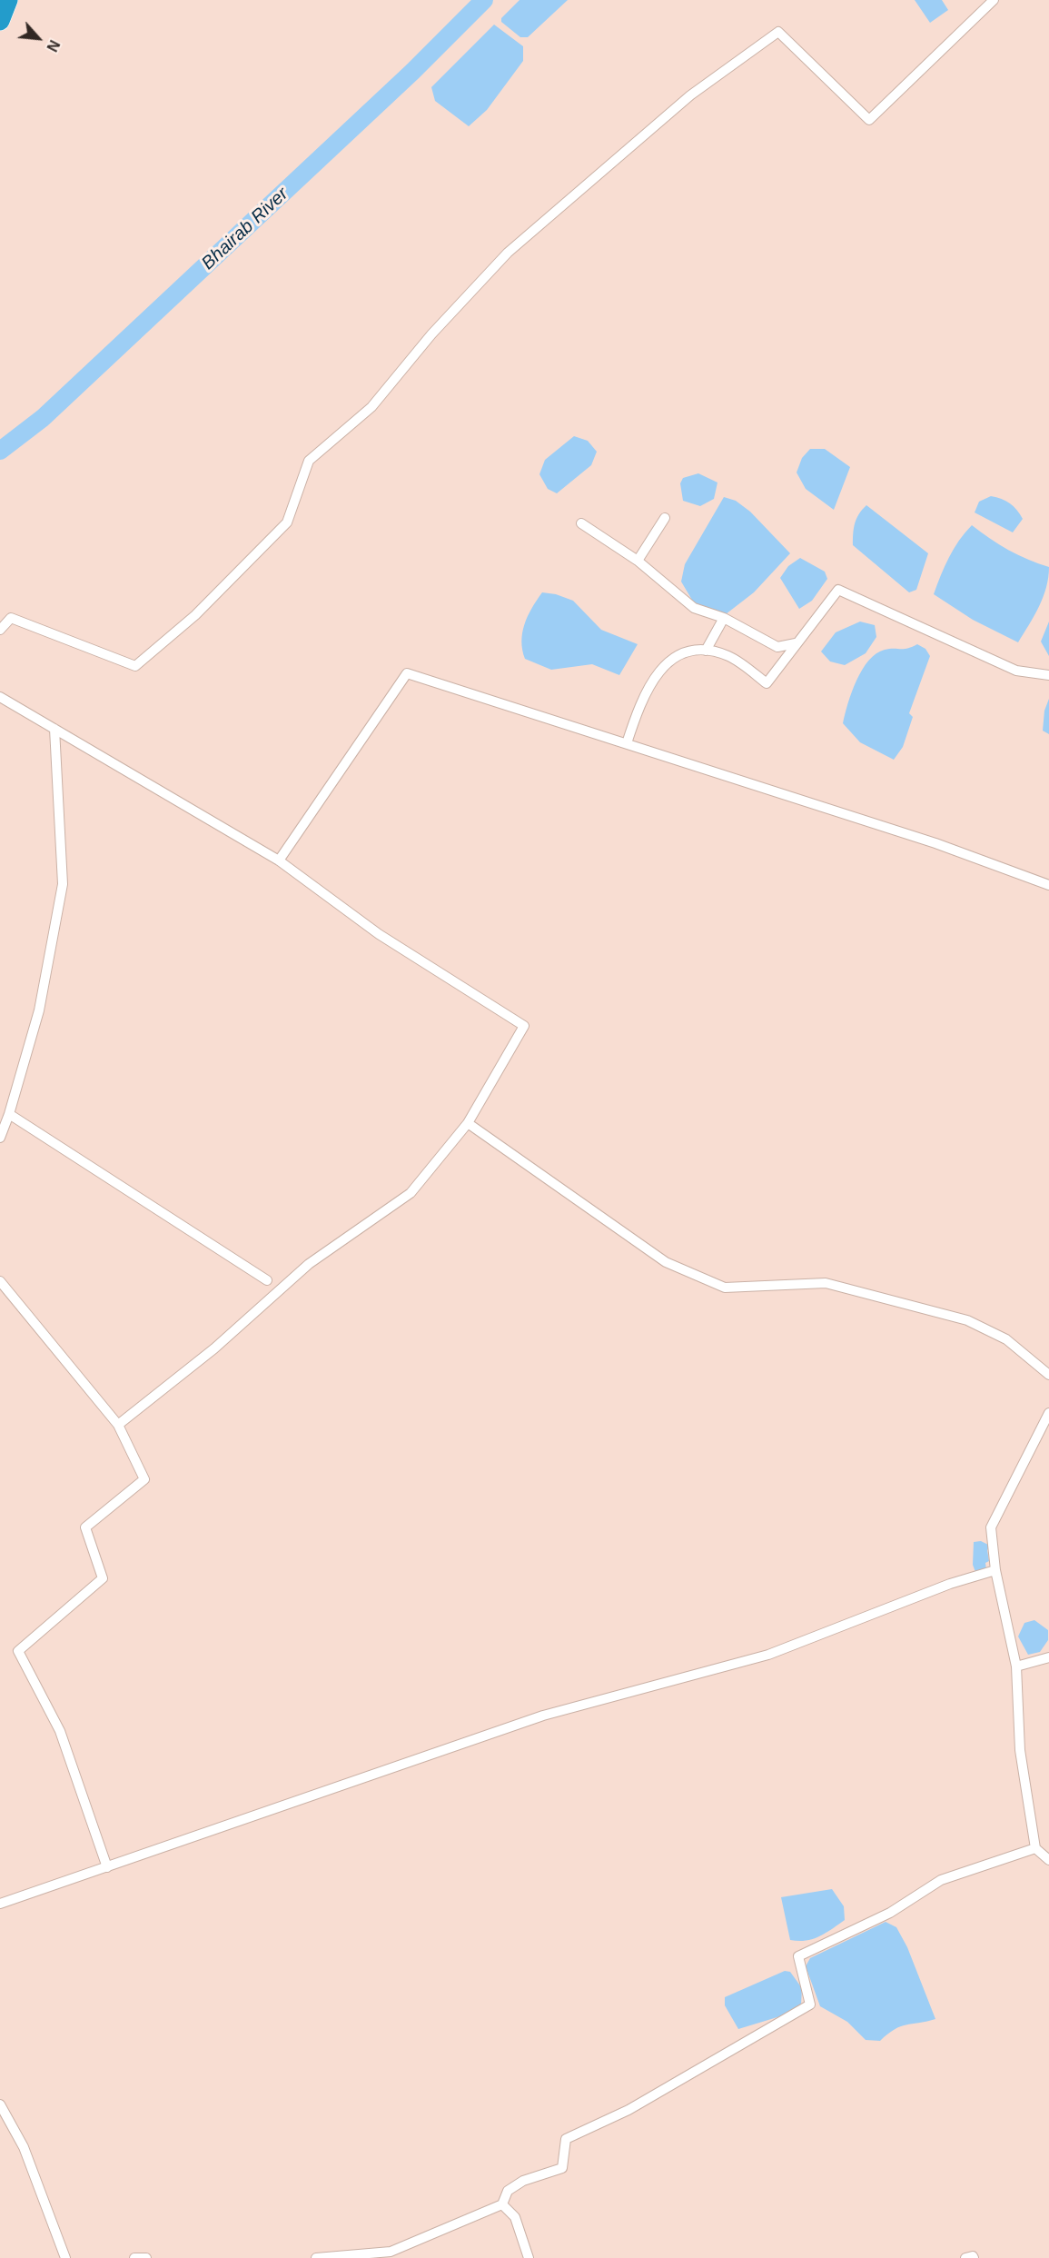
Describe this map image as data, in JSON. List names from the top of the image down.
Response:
{
  "water": ["Bhairab River"],
  "north": "bottom right"
}
